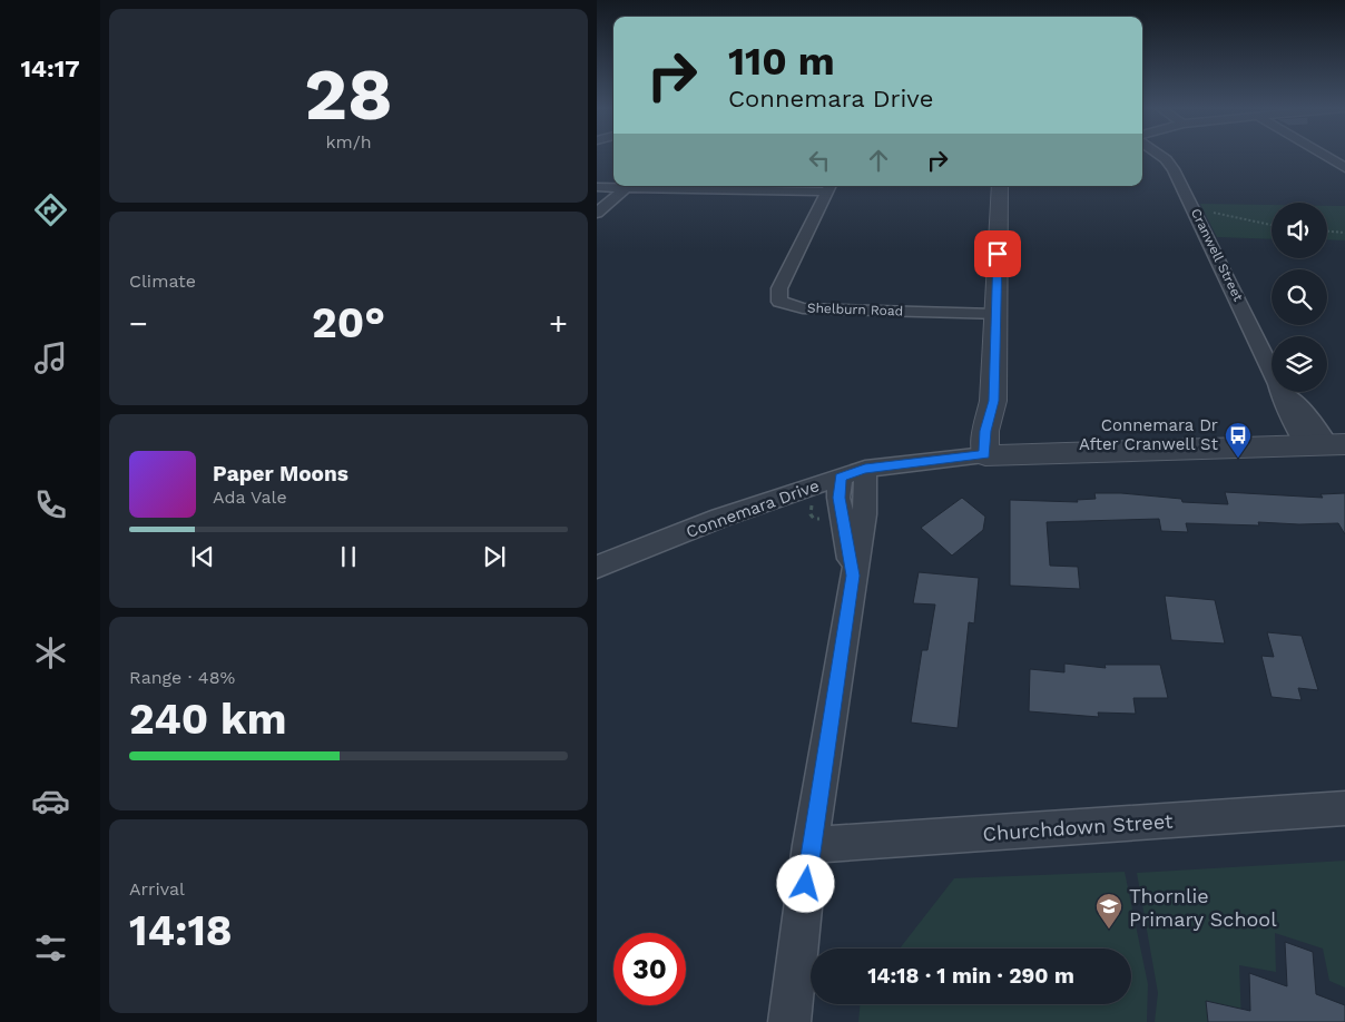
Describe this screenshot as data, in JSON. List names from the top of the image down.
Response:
{
  "streets": {
    "street": [
      "Cranwell Street",
      "Shelburn Road",
      "Connemara Drive",
      "Churchdown Street"
    ]
  },
  "crossings": [
    ["Cranwell Street", "Connemara Drive"]
  ],
  "places": {
    "bus stop": ["Connemara Dr After Cranwell St"],
    "school or university": ["Thornlie Primary School"]
  },
  "page": {
    "tabs": "14:17",
    "tile": [
      ["28", "km/h"],
      "Climate",
      ["Range · 48%", "240 km"],
      ["Arrival", "14:18"]
    ],
    "turn": ["110 m", "Connemara Drive"],
    "heat": ["−", "20°", "+"],
    "song": ["Paper Moons", "Ada Vale"],
    "limit": "30",
    "trip": "14:18 · 1 min · 290 m"
  }
}
